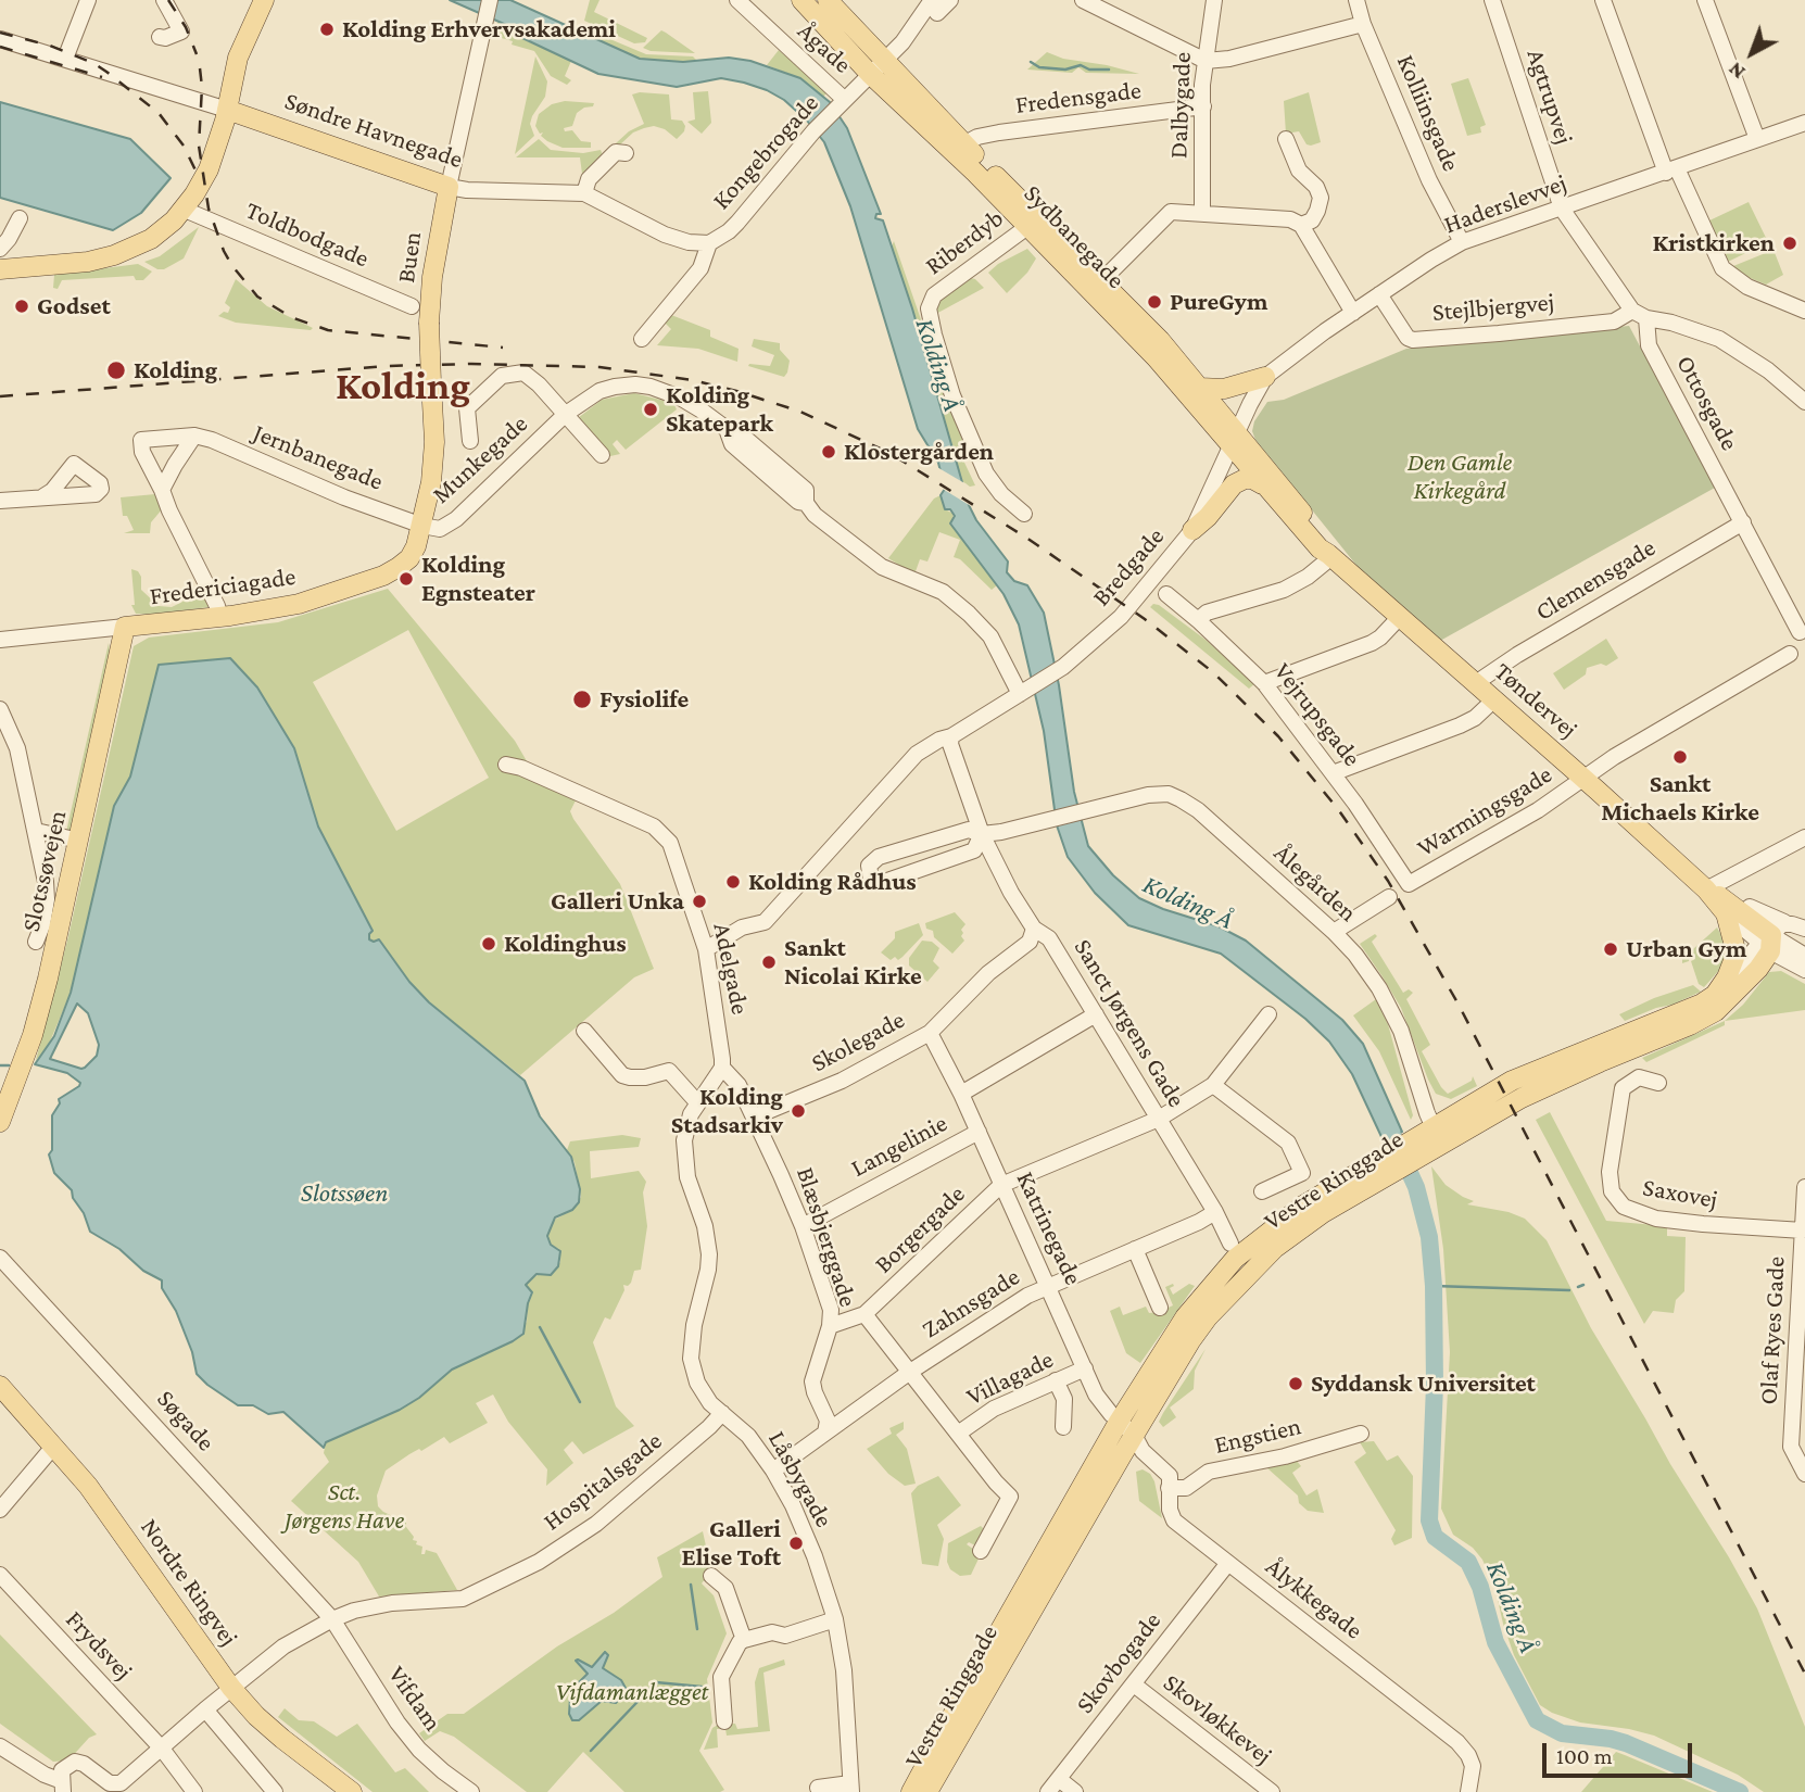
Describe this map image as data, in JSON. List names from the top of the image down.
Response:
{
  "streets": {
    "main road": [
      "Søndre Havnegade",
      "Sydbanegade",
      "Buen",
      "Fredericiagade",
      "Tøndervej",
      "Slotssøvejen",
      "Vestre Ringgade",
      "Nordre Ringvej"
    ],
    "street": [
      "Ågade",
      "Agtrupvej",
      "Fredensgade",
      "Dalbygade",
      "Kolliinsgade",
      "Kongebrogade",
      "Haderslevvej",
      "Toldbodgade",
      "Riberdyb",
      "Stejlbjergvej",
      "Ottosgade",
      "Jernbanegade",
      "Munkegade",
      "Bredgade",
      "Clemensgade",
      "Vejrupsgade",
      "Warmingsgade",
      "Ålegården",
      "Adelgade",
      "Sanct Jørgens Gade",
      "Skolegade",
      "Langelinie",
      "Saxovej",
      "Katrinegade",
      "Borgergade",
      "Blæsbjerggade",
      "Zahnsgade",
      "Olaf Ryes Gade",
      "Villagade",
      "Søgade",
      "Engstien",
      "Låsbygade",
      "Hospitalsgade",
      "Ålykkegade",
      "Frydsvej",
      "Skovbogade",
      "Vifdam",
      "Skovløkkevej"
    ]
  },
  "crossings": [
    ["Ågade", "Kongebrogade"],
    ["Agtrupvej", "Haderslevvej"],
    ["Agtrupvej", "Ottosgade"],
    ["Fredensgade", "Dalbygade"],
    ["Fredensgade", "Sydbanegade"],
    ["Kolliinsgade", "Haderslevvej"],
    ["Søndre Havnegade", "Kongebrogade"],
    ["Søndre Havnegade", "Buen"],
    ["Kongebrogade", "Sydbanegade"],
    ["Haderslevvej", "Sydbanegade"],
    ["Haderslevvej", "Stejlbjergvej"],
    ["Haderslevvej", "Ottosgade"],
    ["Haderslevvej", "Bredgade"],
    ["Haderslevvej", "Tøndervej"],
    ["Sydbanegade", "Riberdyb"],
    ["Sydbanegade", "Bredgade"],
    ["Sydbanegade", "Tøndervej"],
    ["Buen", "Jernbanegade"],
    ["Buen", "Munkegade"],
    ["Buen", "Fredericiagade"],
    ["Stejlbjergvej", "Ottosgade"],
    ["Ottosgade", "Clemensgade"],
    ["Jernbanegade", "Munkegade"],
    ["Jernbanegade", "Fredericiagade"],
    ["Munkegade", "Bredgade"],
    ["Munkegade", "Fredericiagade"],
    ["Bredgade", "Tøndervej"],
    ["Bredgade", "Adelgade"],
    ["Bredgade", "Sanct Jørgens Gade"],
    ["Clemensgade", "Tøndervej"],
    ["Fredericiagade", "Slotssøvejen"],
    ["Tøndervej", "Warmingsgade"],
    ["Tøndervej", "Vestre Ringgade"],
    ["Vejrupsgade", "Warmingsgade"],
    ["Ålegården", "Sanct Jørgens Gade"],
    ["Ålegården", "Vestre Ringgade"],
    ["Adelgade", "Blæsbjerggade"],
    ["Sanct Jørgens Gade", "Skolegade"],
    ["Sanct Jørgens Gade", "Zahnsgade"],
    ["Skolegade", "Katrinegade"],
    ["Skolegade", "Blæsbjerggade"],
    ["Langelinie", "Katrinegade"],
    ["Langelinie", "Blæsbjerggade"],
    ["Vestre Ringgade", "Katrinegade"],
    ["Vestre Ringgade", "Ålykkegade"],
    ["Saxovej", "Olaf Ryes Gade"],
    ["Katrinegade", "Borgergade"],
    ["Katrinegade", "Zahnsgade"],
    ["Katrinegade", "Villagade"],
    ["Katrinegade", "Ålykkegade"],
    ["Borgergade", "Blæsbjerggade"],
    ["Blæsbjerggade", "Zahnsgade"],
    ["Zahnsgade", "Låsbygade"],
    ["Søgade", "Hospitalsgade"],
    ["Søgade", "Vifdam"],
    ["Engstien", "Ålykkegade"],
    ["Låsbygade", "Hospitalsgade"],
    ["Hospitalsgade", "Nordre Ringvej"],
    ["Hospitalsgade", "Frydsvej"],
    ["Hospitalsgade", "Vifdam"],
    ["Ålykkegade", "Skovbogade"],
    ["Skovbogade", "Skovløkkevej"]
  ],
  "districts": ["Kolding"],
  "water": ["Kolding Å", "Slotssøen"],
  "parks": ["Den Gamle Kirkegård", "Sct. Jørgens Have", "Vifdamanlægget"],
  "places": [
    "Kolding Erhvervsakademi",
    "Kristkirken",
    "PureGym",
    "Godset",
    "Kolding",
    "Kolding Skatepark",
    "Klostergården",
    "Kolding Egnsteater",
    "Fysiolife",
    "Sankt Michaels Kirke",
    "Kolding Rådhus",
    "Galleri Unka",
    "Koldinghus",
    "Urban Gym",
    "Sankt Nicolai Kirke",
    "Kolding Stadsarkiv",
    "Syddansk Universitet",
    "Galleri Elise Toft"
  ],
  "scale_bar": "100 m",
  "north": "bottom left"
}
